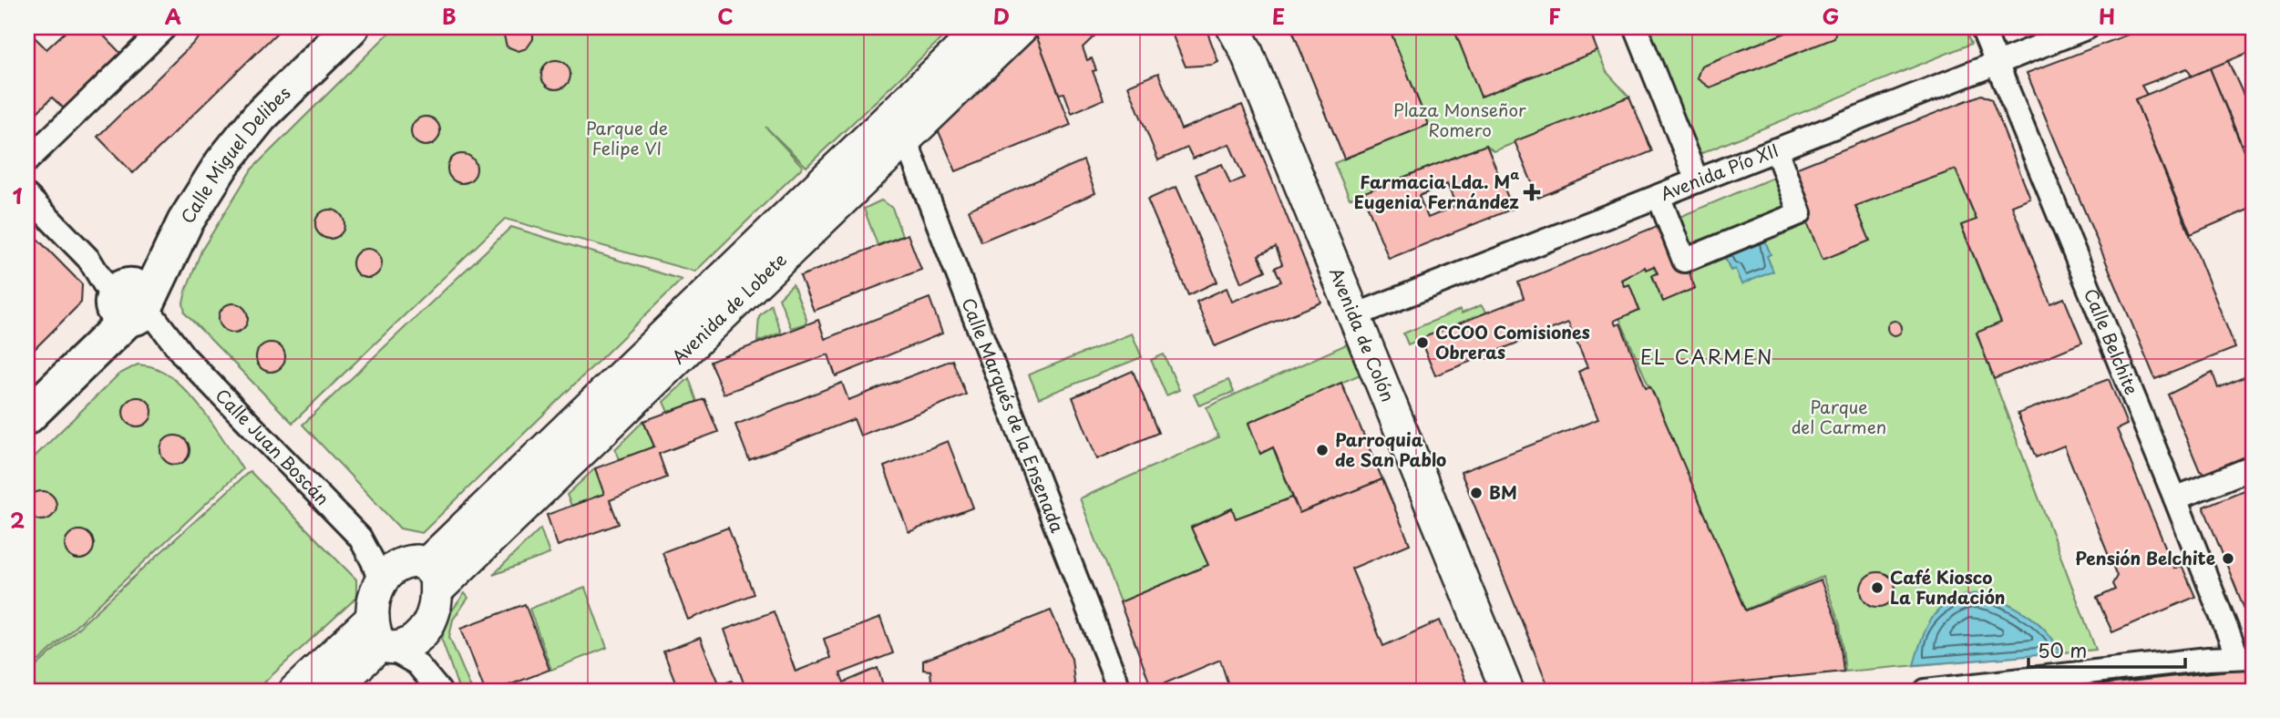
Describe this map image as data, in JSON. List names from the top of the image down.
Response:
{
  "streets": {
    "main road": ["Calle Miguel Delibes", "Avenida de Lobete", "Avenida de Colón"],
    "street": [
      "Avenida Pío XII",
      "Calle Belchite",
      "Calle Marqués de la Ensenada",
      "Calle Juan Boscán"
    ]
  },
  "crossings": [
    ["Calle Miguel Delibes", "Calle Juan Boscán"],
    ["Avenida Pío XII", "Avenida de Colón"],
    ["Avenida Pío XII", "Calle Belchite"],
    ["Avenida de Lobete", "Calle Marqués de la Ensenada"],
    ["Avenida de Lobete", "Calle Juan Boscán"]
  ],
  "districts": ["EL CARMEN"],
  "parks": ["Plaza Monseñor Romero", "Parque de Felipe VI", "Parque del Carmen"],
  "places": {
    "health": ["Farmacia Lda. Mª Eugenia Fernández"],
    "other": [
      "CCOO Comisiones Obreras",
      "Parroquia de San Pablo",
      "BM",
      "Pensión Belchite",
      "Café Kiosco La Fundación"
    ]
  },
  "scale_bar": "50 m",
  "grid": {
    "columns": [
      "A",
      "B",
      "C",
      "D",
      "E",
      "F",
      "G",
      "H"
    ],
    "rows": ["1", "2"]
  }
}
